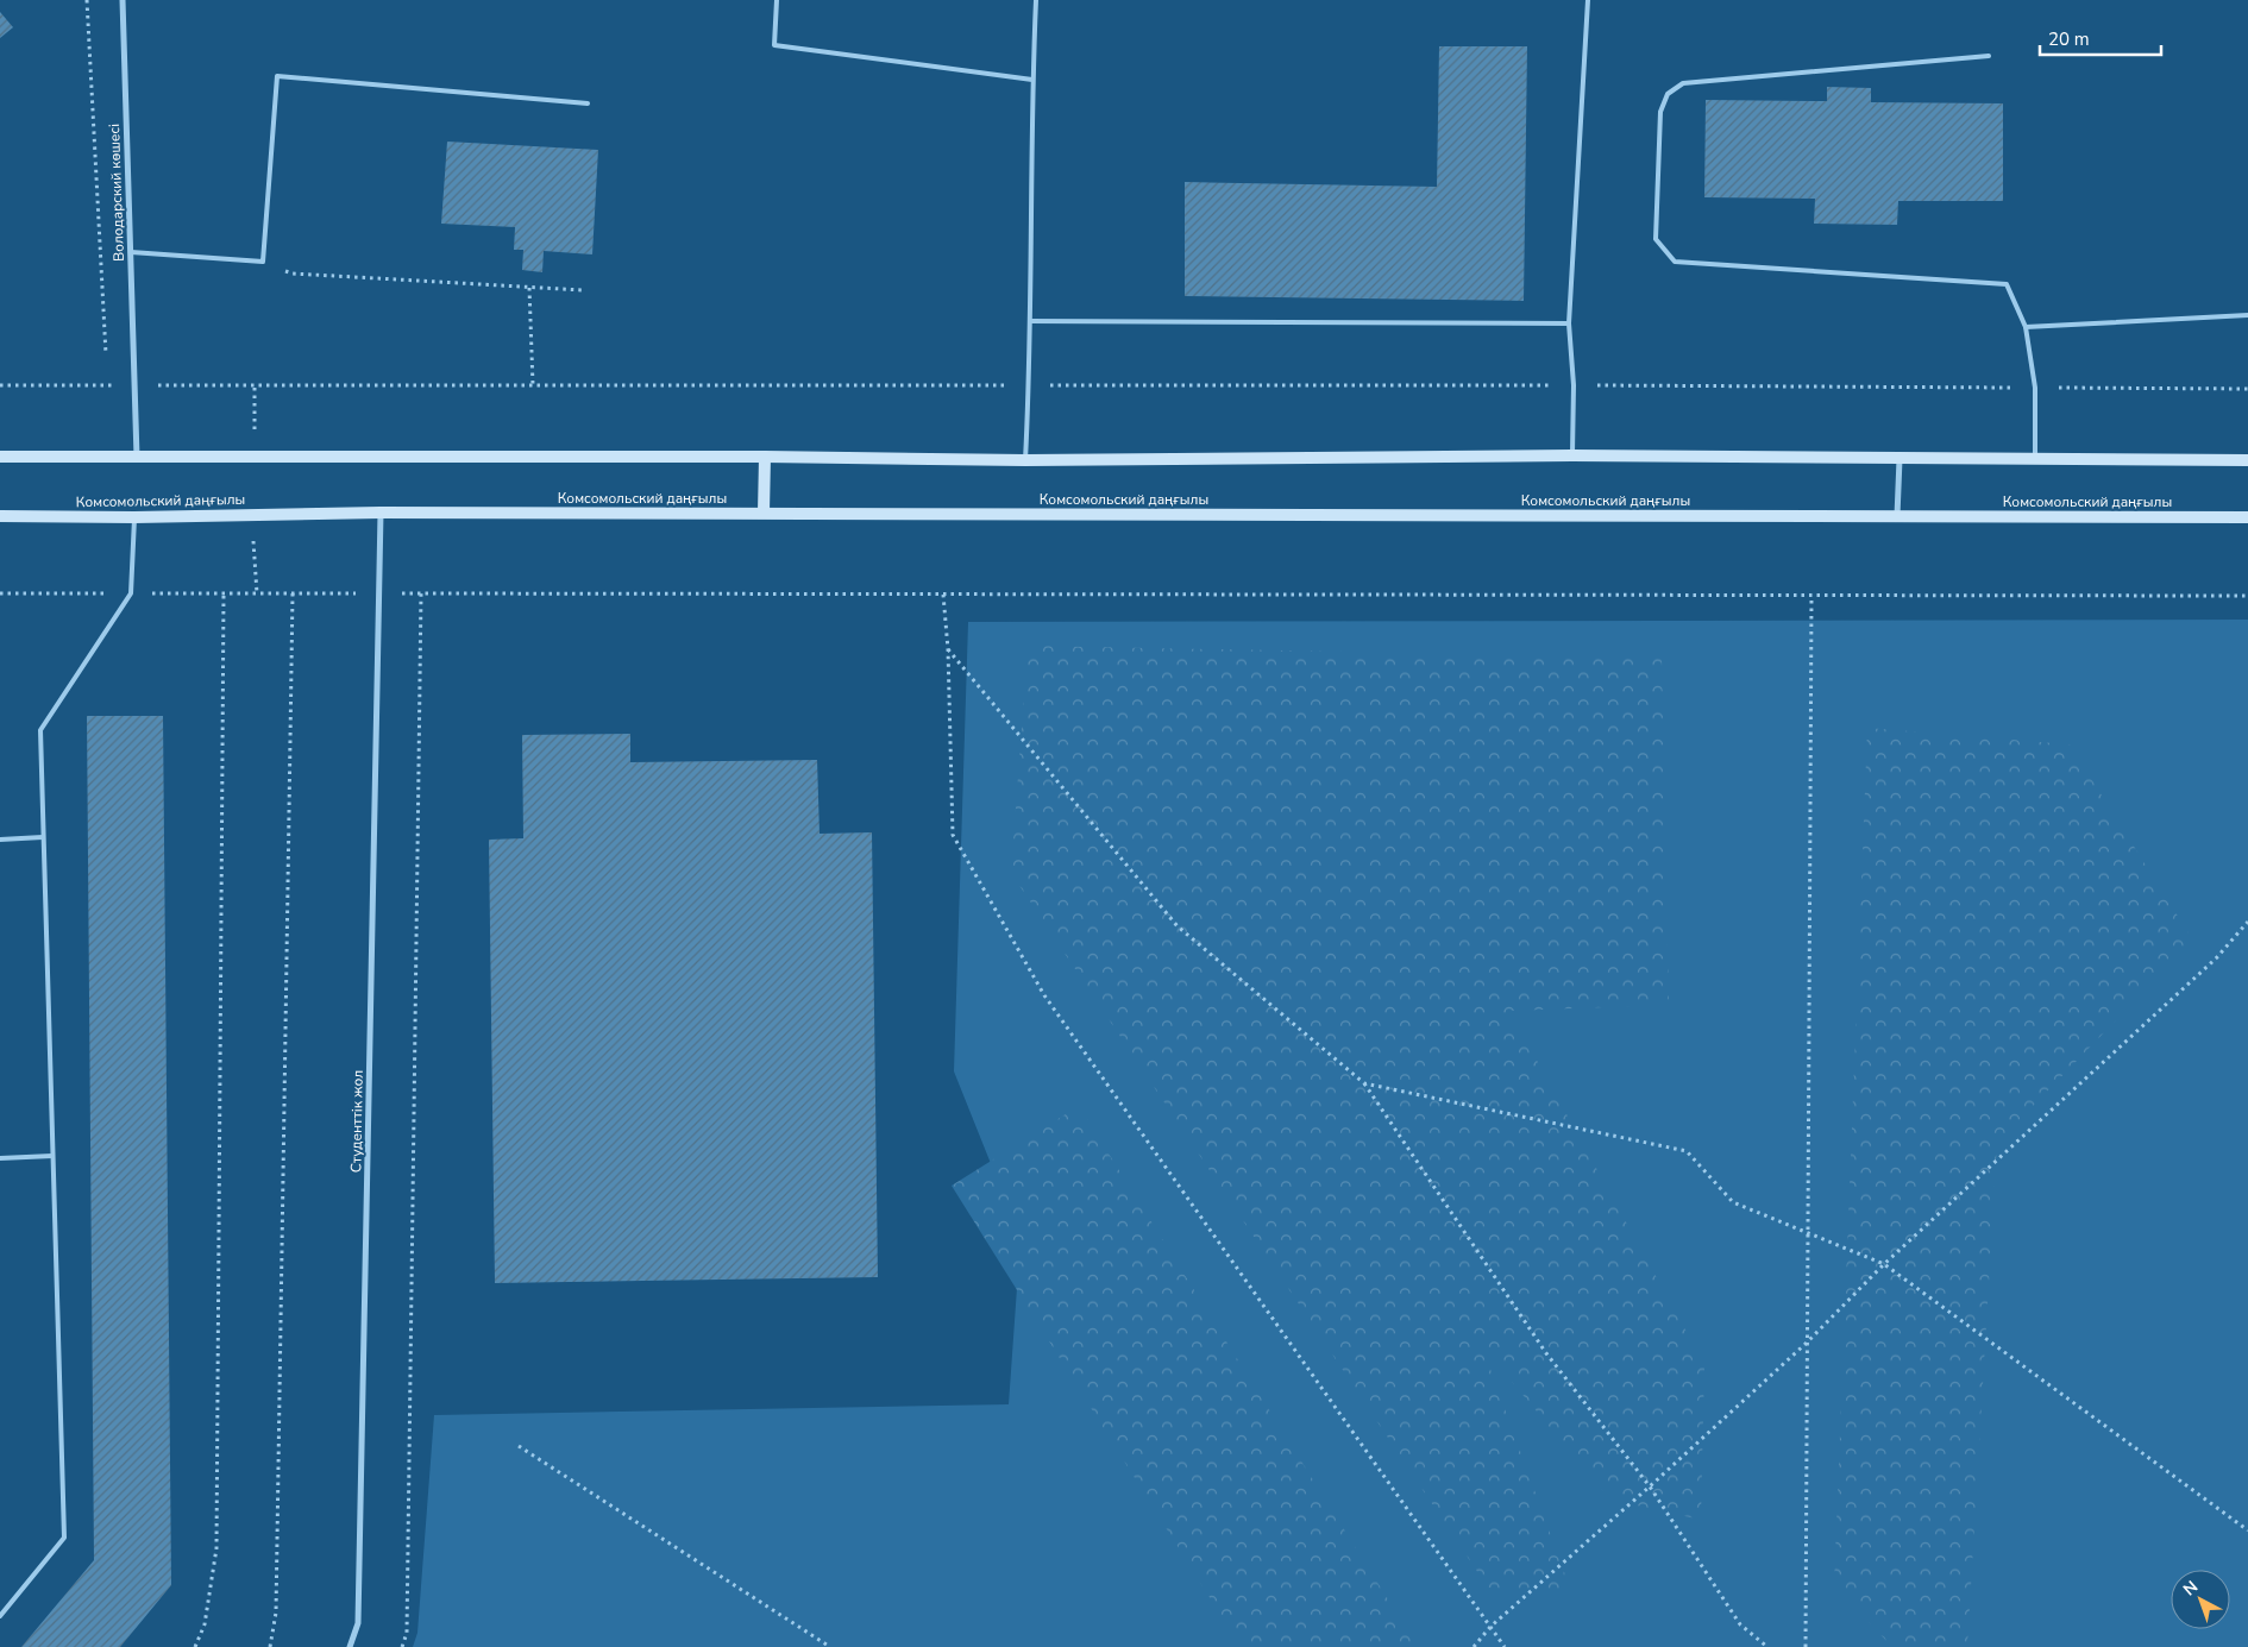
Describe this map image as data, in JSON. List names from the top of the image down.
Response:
{
  "streets": {
    "street": ["Володарский көшесі", "Комсомольский даңғылы", "Студенттік жол"]
  },
  "crossings": [
    ["Комсомольский даңғылы", "Студенттік жол"]
  ],
  "scale_bar": "20 m",
  "north": "top left"
}
